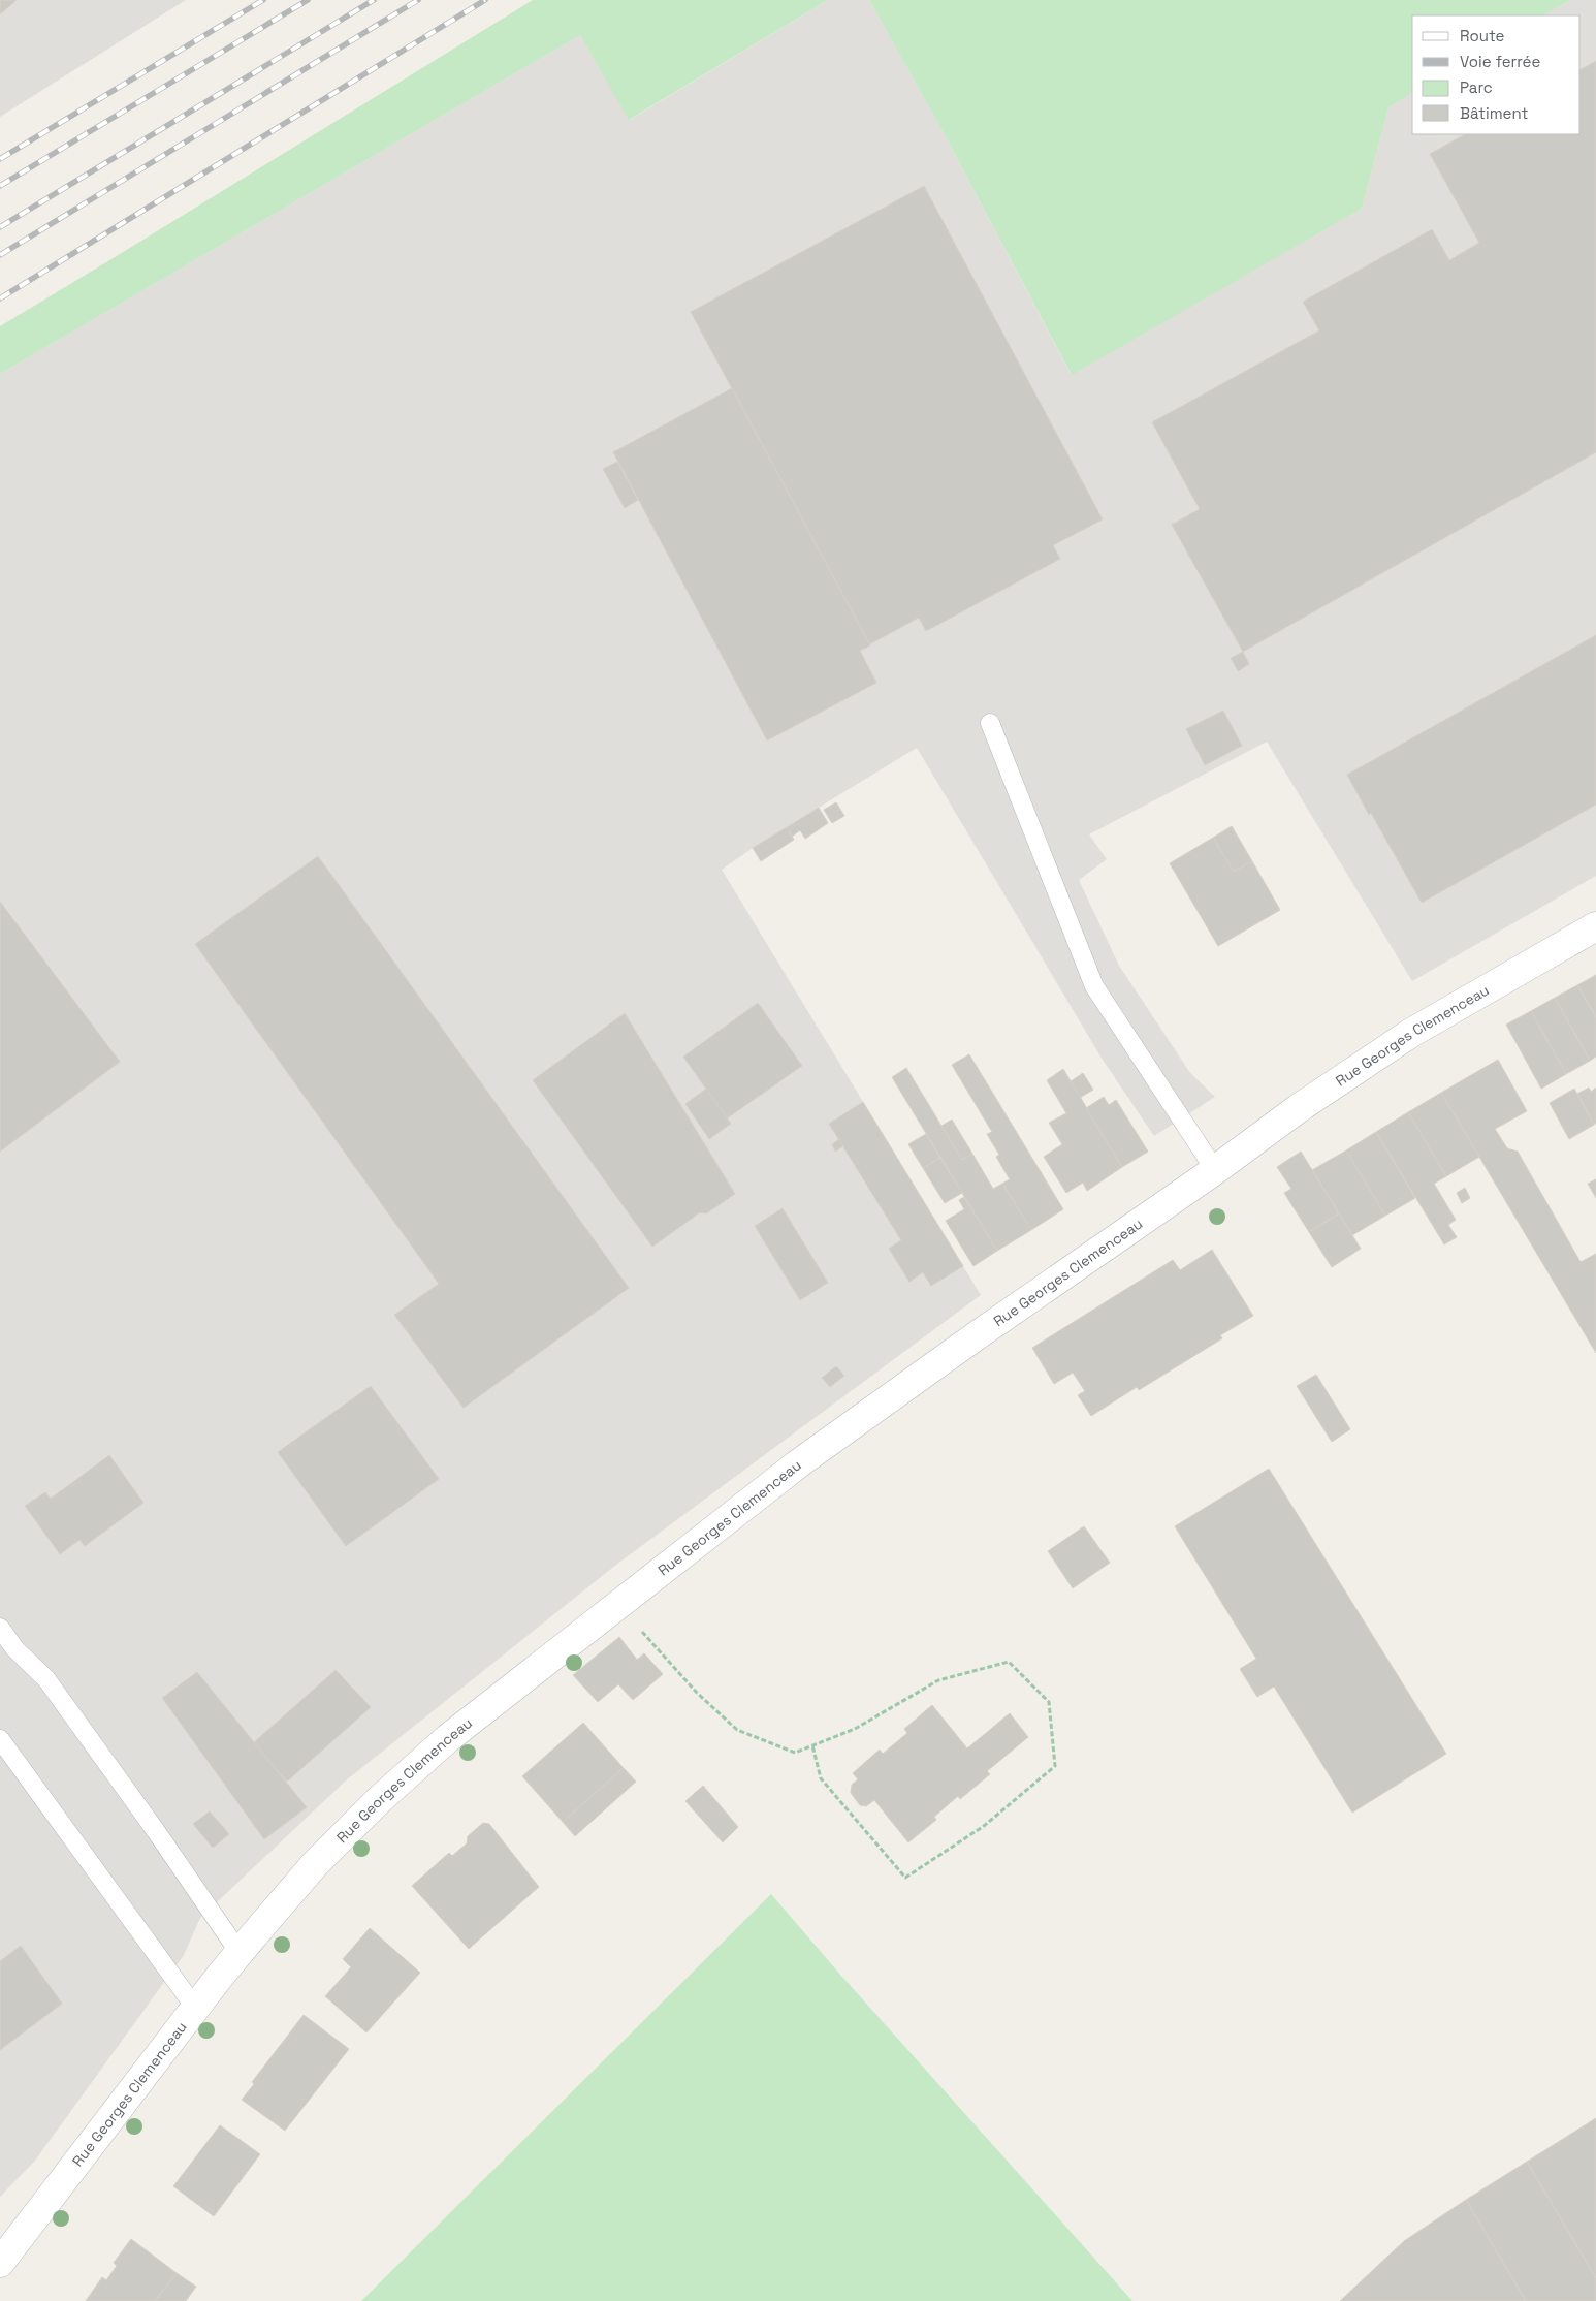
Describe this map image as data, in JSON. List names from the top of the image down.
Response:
{
  "streets": {
    "street": ["Rue Georges Clemenceau"]
  },
  "legend": [
    "Route",
    "Voie ferrée",
    "Parc",
    "Bâtiment"
  ]
}
